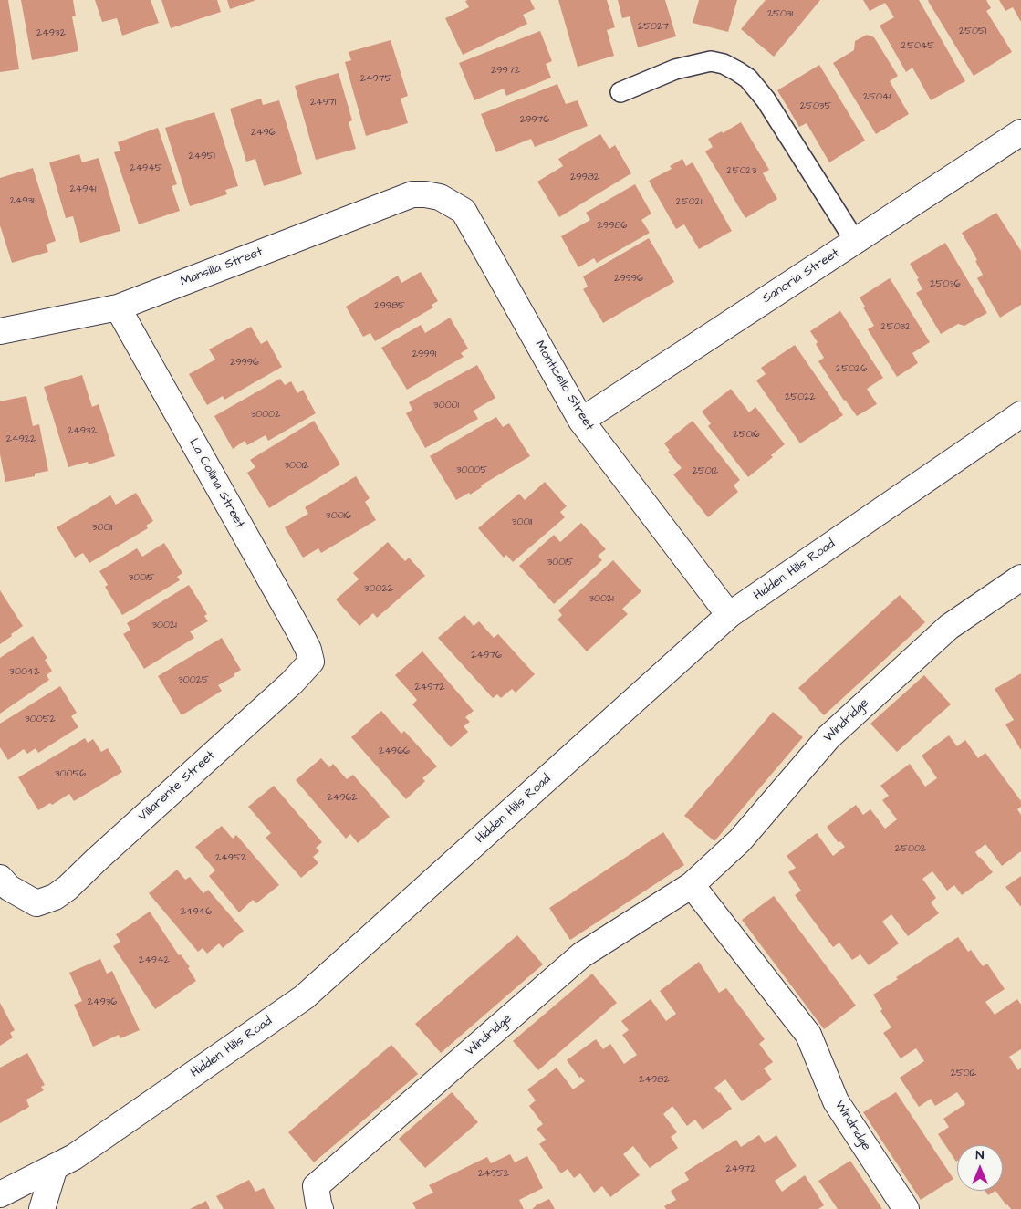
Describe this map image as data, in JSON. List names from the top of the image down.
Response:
{
  "streets": {
    "street": [
      "Mansilla Street",
      "Sanoria Street",
      "Monticello Street",
      "La Collina Street",
      "Hidden Hills Road",
      "Windridge",
      "Villarente Street"
    ]
  },
  "crossings": [
    ["Mansilla Street", "Monticello Street"],
    ["Mansilla Street", "La Collina Street"],
    ["Sanoria Street", "Monticello Street"],
    ["Monticello Street", "Hidden Hills Road"],
    ["La Collina Street", "Villarente Street"]
  ],
  "house_numbers": [
    "25031",
    "25027",
    "25051",
    "24932",
    "25045",
    "29972",
    "24975",
    "25041",
    "24971",
    "25035",
    "29976",
    "24961",
    "24951",
    "24945",
    "25023",
    "29982",
    "24941",
    "24931",
    "25021",
    "29986",
    "29996",
    "25036",
    "29985",
    "25032",
    "29991",
    "29996",
    "25026",
    "25022",
    "30001",
    "30002",
    "24932",
    "25016",
    "24922",
    "30012",
    "30005",
    "25012",
    "30016",
    "30011",
    "30011",
    "30015",
    "30015",
    "30022",
    "30021",
    "30021",
    "24976",
    "30042",
    "30025",
    "24972",
    "30052",
    "24966",
    "30056",
    "24962",
    "25002",
    "24952",
    "24946",
    "24942",
    "24936",
    "25012",
    "24982",
    "24972",
    "24952"
  ],
  "north": "top"
}
